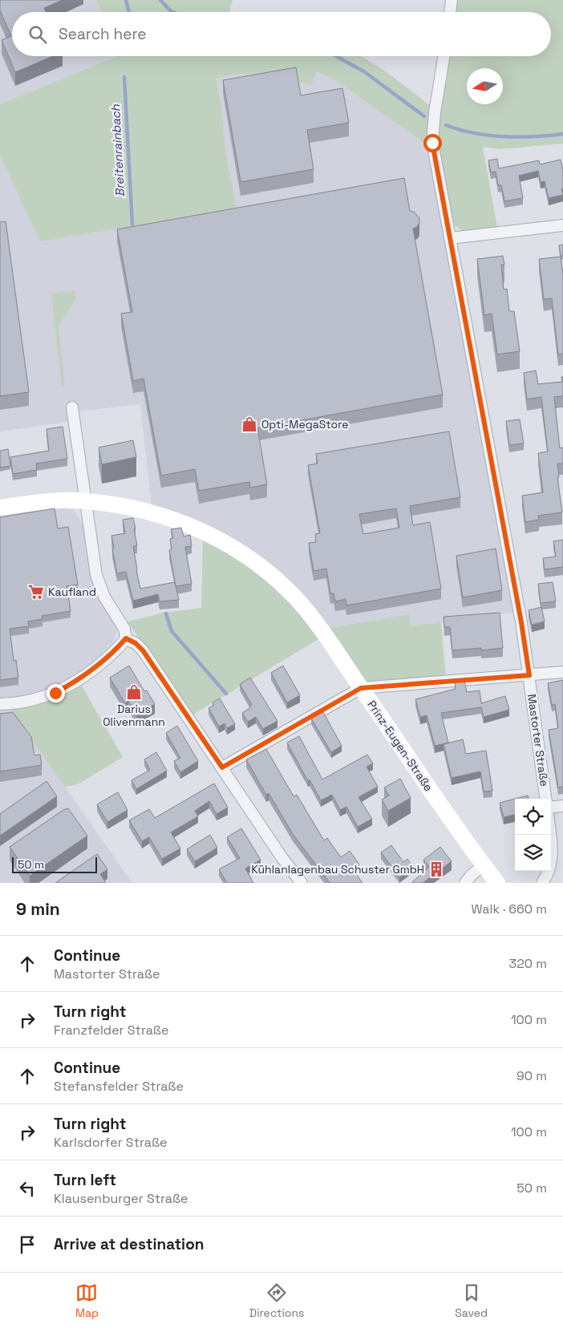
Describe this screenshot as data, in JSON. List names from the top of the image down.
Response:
{
  "streets": {
    "street": ["Mastorter Straße", "Prinz-Eugen-Straße"]
  },
  "water": ["Breitenrainbach"],
  "places": {
    "shop": ["Opti-MegaStore", "Darius Olivenmann"],
    "supermarket": ["Kaufland"],
    "building": ["Kühlanlagenbau Schuster GmbH"]
  },
  "scale_bar": "50 m",
  "north": "left",
  "page": {
    "search": "Search here",
    "scale": "50 m",
    "heading": ["9 min", "Walk · 660 m"],
    "list": [
      ["Continue", "Mastorter Straße", "320 m"],
      ["Turn right", "Franzfelder Straße", "100 m"],
      ["Continue", "Stefansfelder Straße", "90 m"],
      ["Turn right", "Karlsdorfer Straße", "100 m"],
      ["Turn left", "Klausenburger Straße", "50 m"],
      "Arrive at destination"
    ],
    "nav": ["Map", "Directions", "Saved"]
  }
}
